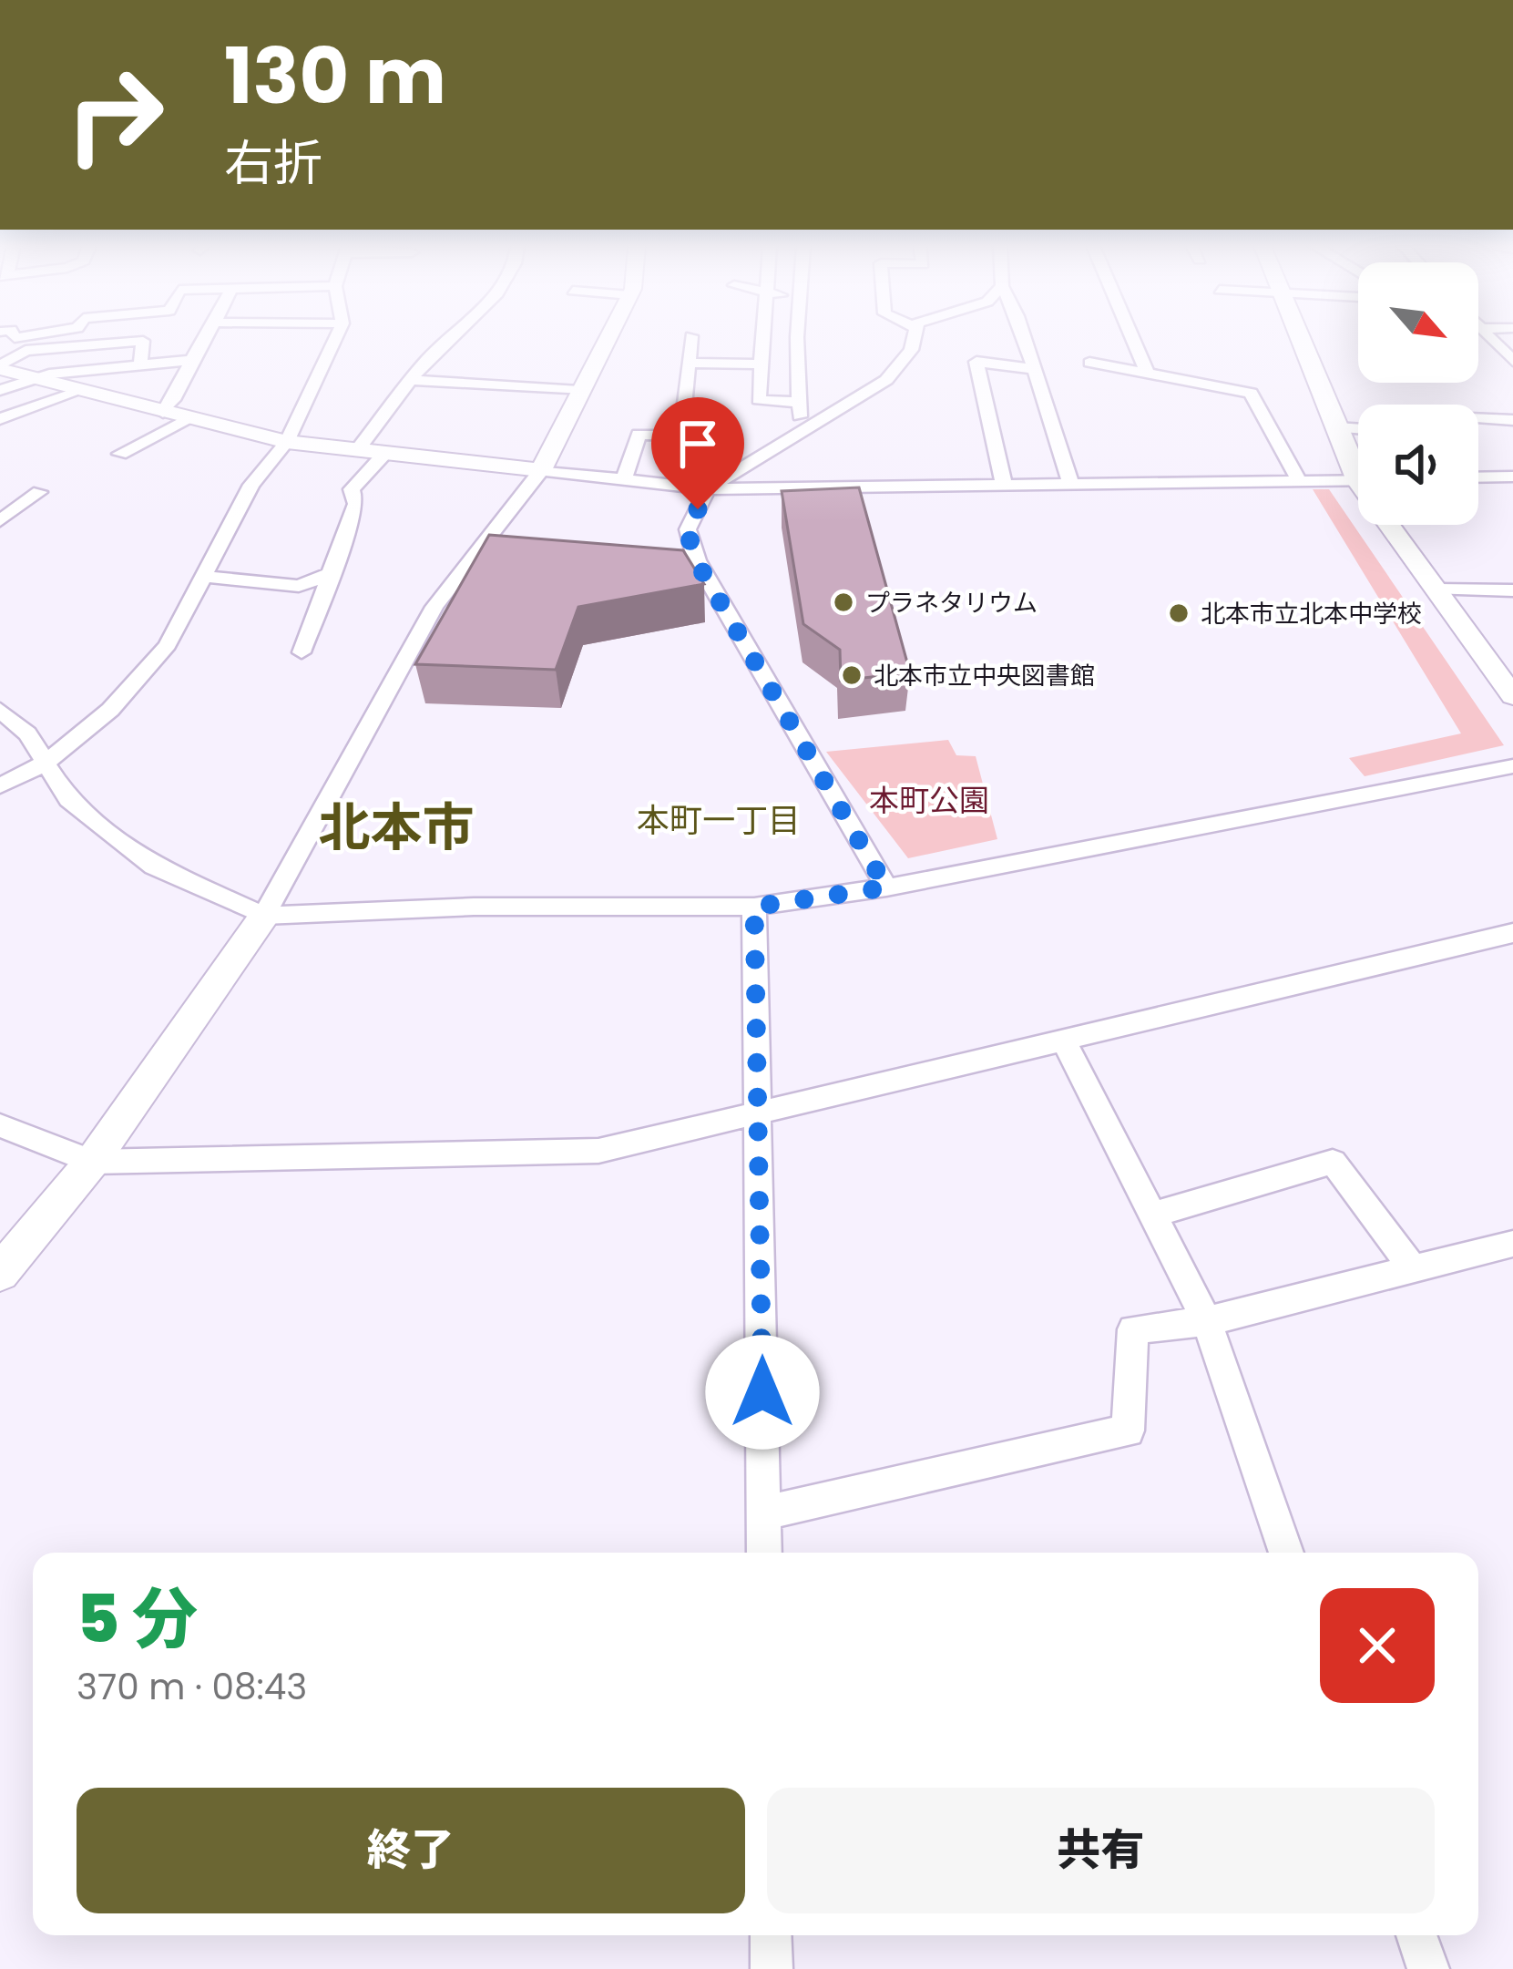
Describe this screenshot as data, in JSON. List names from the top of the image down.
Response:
{
  "districts": ["本町一丁目", "北本市"],
  "parks": ["本町公園"],
  "places": ["プラネタリウム", "北本市立北本中学校", "北本市立中央図書館"],
  "north": "bottom right",
  "page": {
    "turn": ["130 m", "右折"],
    "heading": ["5 分", "370 m · 08:43"],
    "buttons": ["終了", "共有"]
  }
}
